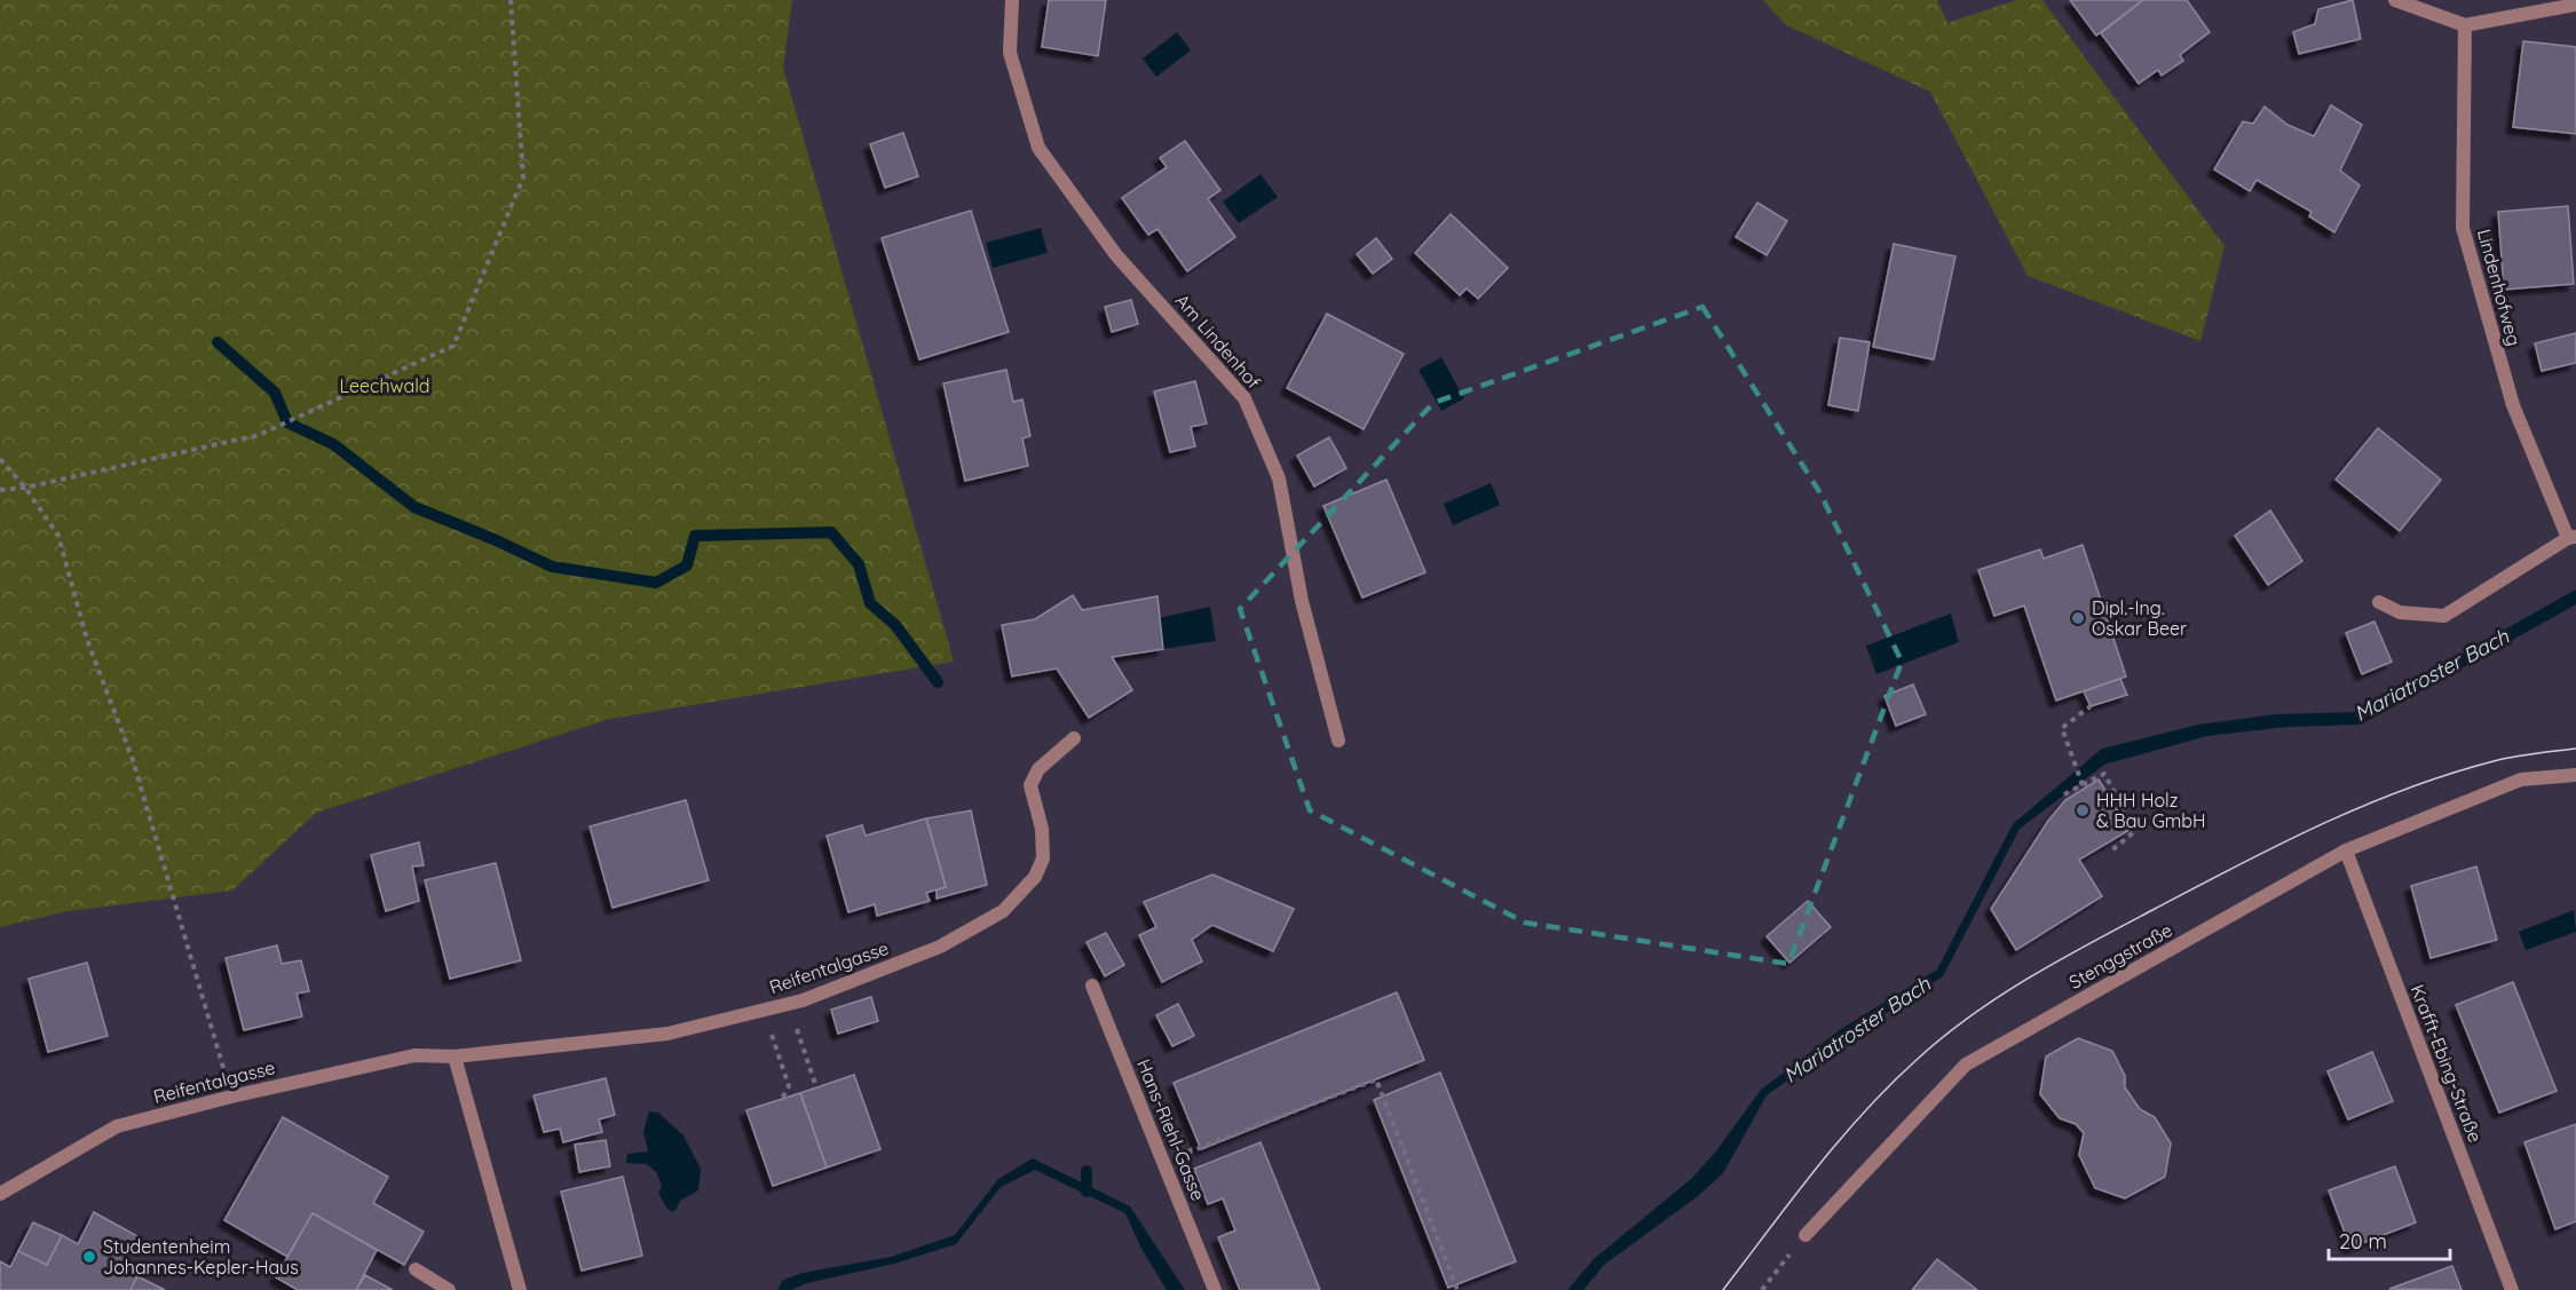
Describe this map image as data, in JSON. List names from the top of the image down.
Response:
{
  "streets": {
    "street": [
      "Lindenhofweg",
      "Am Lindenhof",
      "Stenggstraße",
      "Reifentalgasse",
      "Krafft-Ebing-Straße",
      "Hans-Riehl-Gasse"
    ]
  },
  "crossings": [
    ["Stenggstraße", "Krafft-Ebing-Straße"]
  ],
  "water": ["Mariatroster Bach"],
  "parks": ["Leechwald"],
  "places": ["Dipl.-Ing. Oskar Beer", "HHH Holz & Bau GmbH", "Studentenheim Johannes-Kepler-Haus"],
  "scale_bar": "20 m"
}
